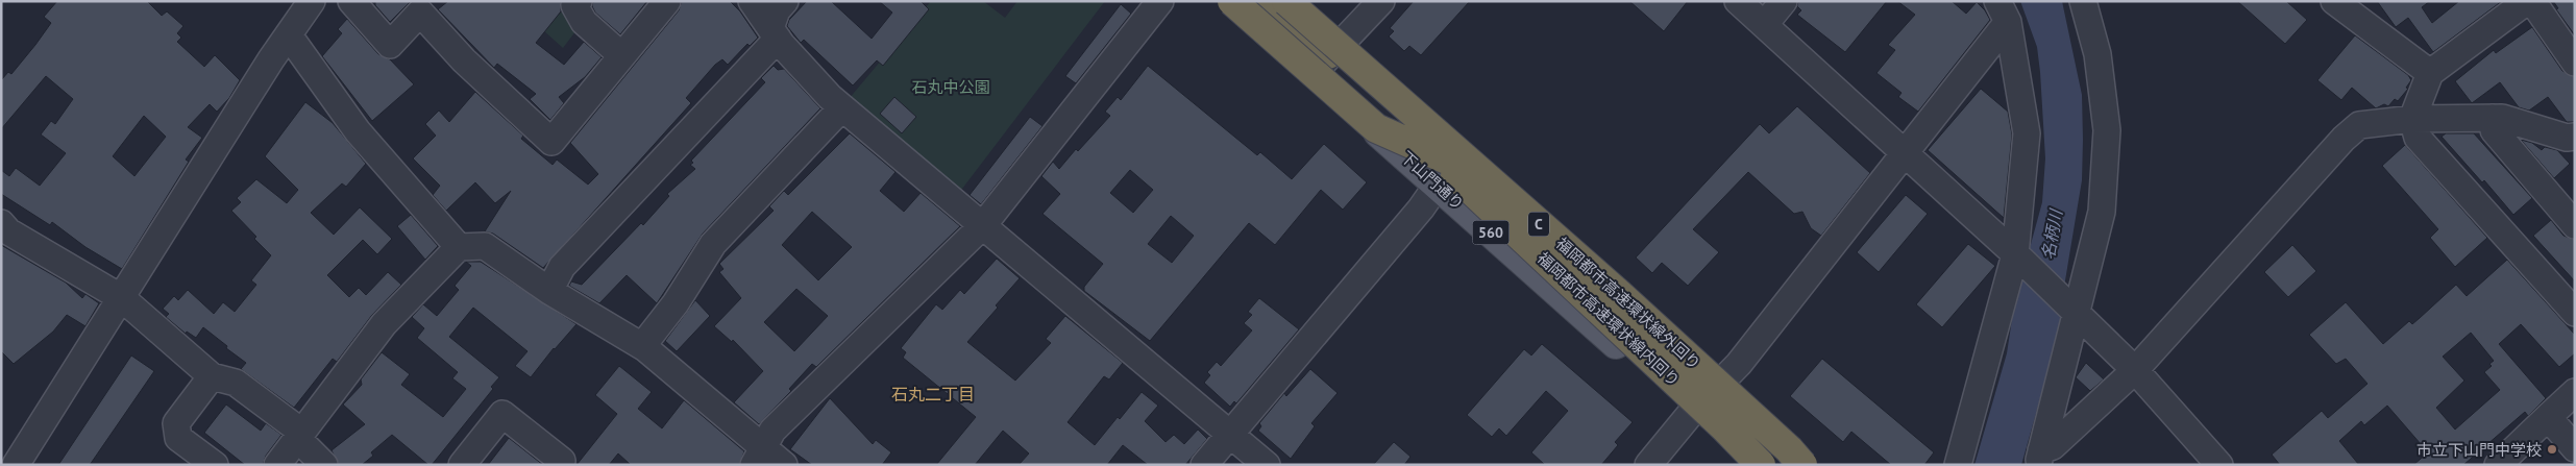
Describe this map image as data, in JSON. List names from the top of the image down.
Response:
{
  "streets": {
    "highway": ["C", "福岡都市高速環状線外回り", "福岡都市高速環状線内回り"],
    "main road": ["下山門通り", "560"]
  },
  "crossings": [
    ["下山門通り", "福岡都市高速環状線外回り"],
    ["下山門通り", "福岡都市高速環状線内回り"]
  ],
  "districts": ["石丸二丁目"],
  "water": ["名柄川"],
  "parks": ["石丸中公園"],
  "places": ["市立下山門中学校"]
}
